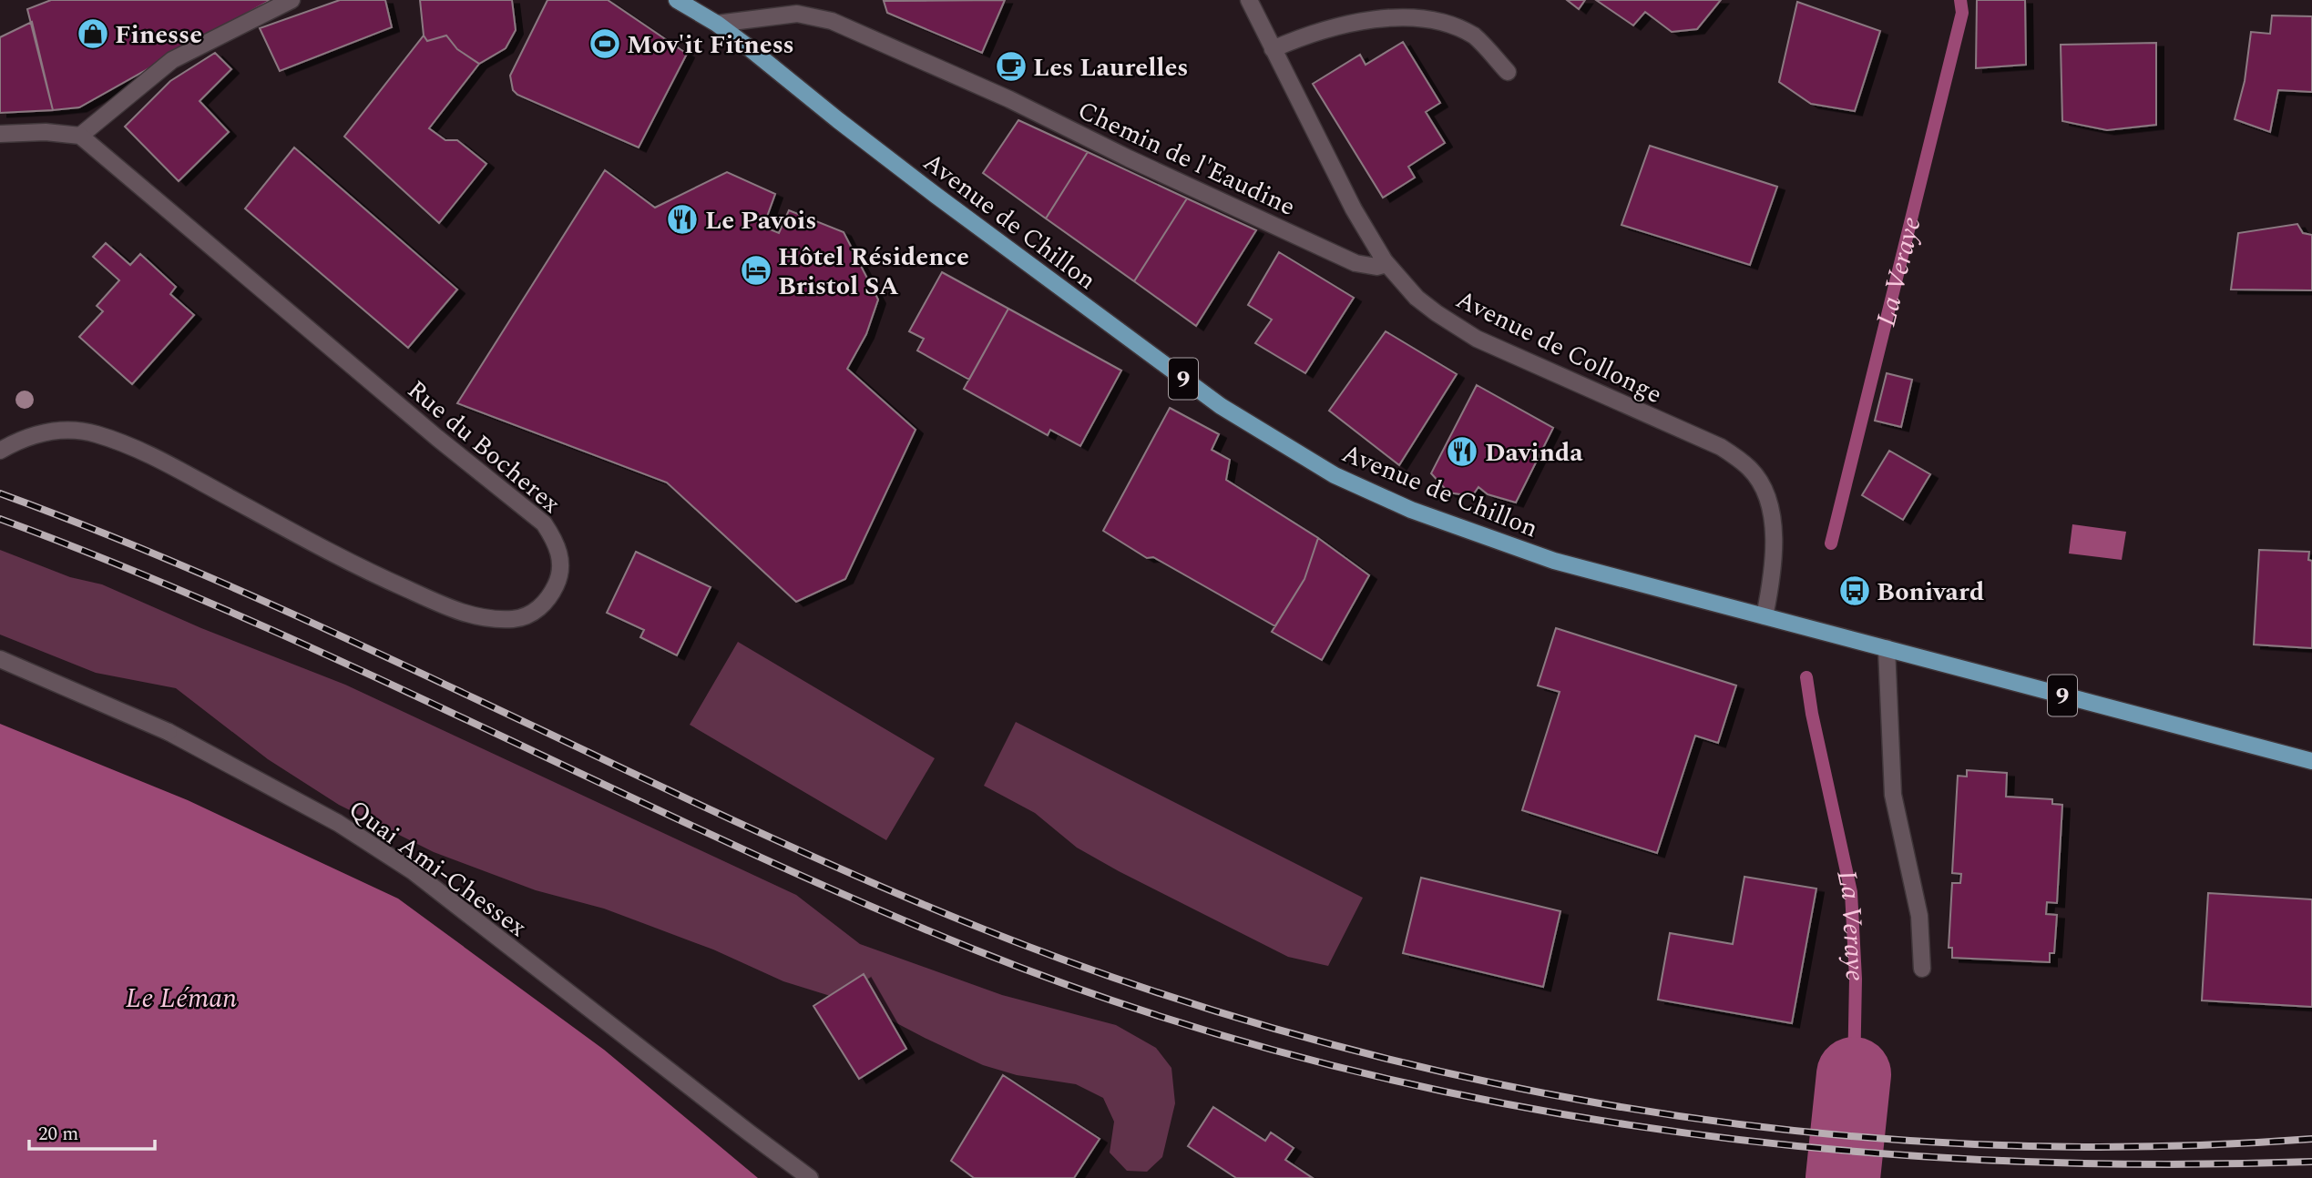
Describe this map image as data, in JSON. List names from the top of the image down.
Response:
{
  "streets": {
    "main road": ["Avenue de Chillon", "9"],
    "street": [
      "Chemin de l'Eaudine",
      "Avenue de Collonge",
      "Rue du Bocherex",
      "Quai Ami-Chessex"
    ]
  },
  "crossings": [
    ["Chemin de l'Eaudine", "Avenue de Chillon"],
    ["Chemin de l'Eaudine", "Avenue de Collonge"],
    ["Avenue de Chillon", "Avenue de Collonge"]
  ],
  "water": ["La Veraye", "Le Léman"],
  "places": {
    "shop": ["Finesse"],
    "sports": ["Mov'it Fitness"],
    "cafe": ["Les Laurelles"],
    "restaurant": ["Le Pavois", "Davinda"],
    "hotel": ["Hôtel Résidence Bristol SA"],
    "bus stop": ["Bonivard"]
  },
  "scale_bar": "20 m"
}
